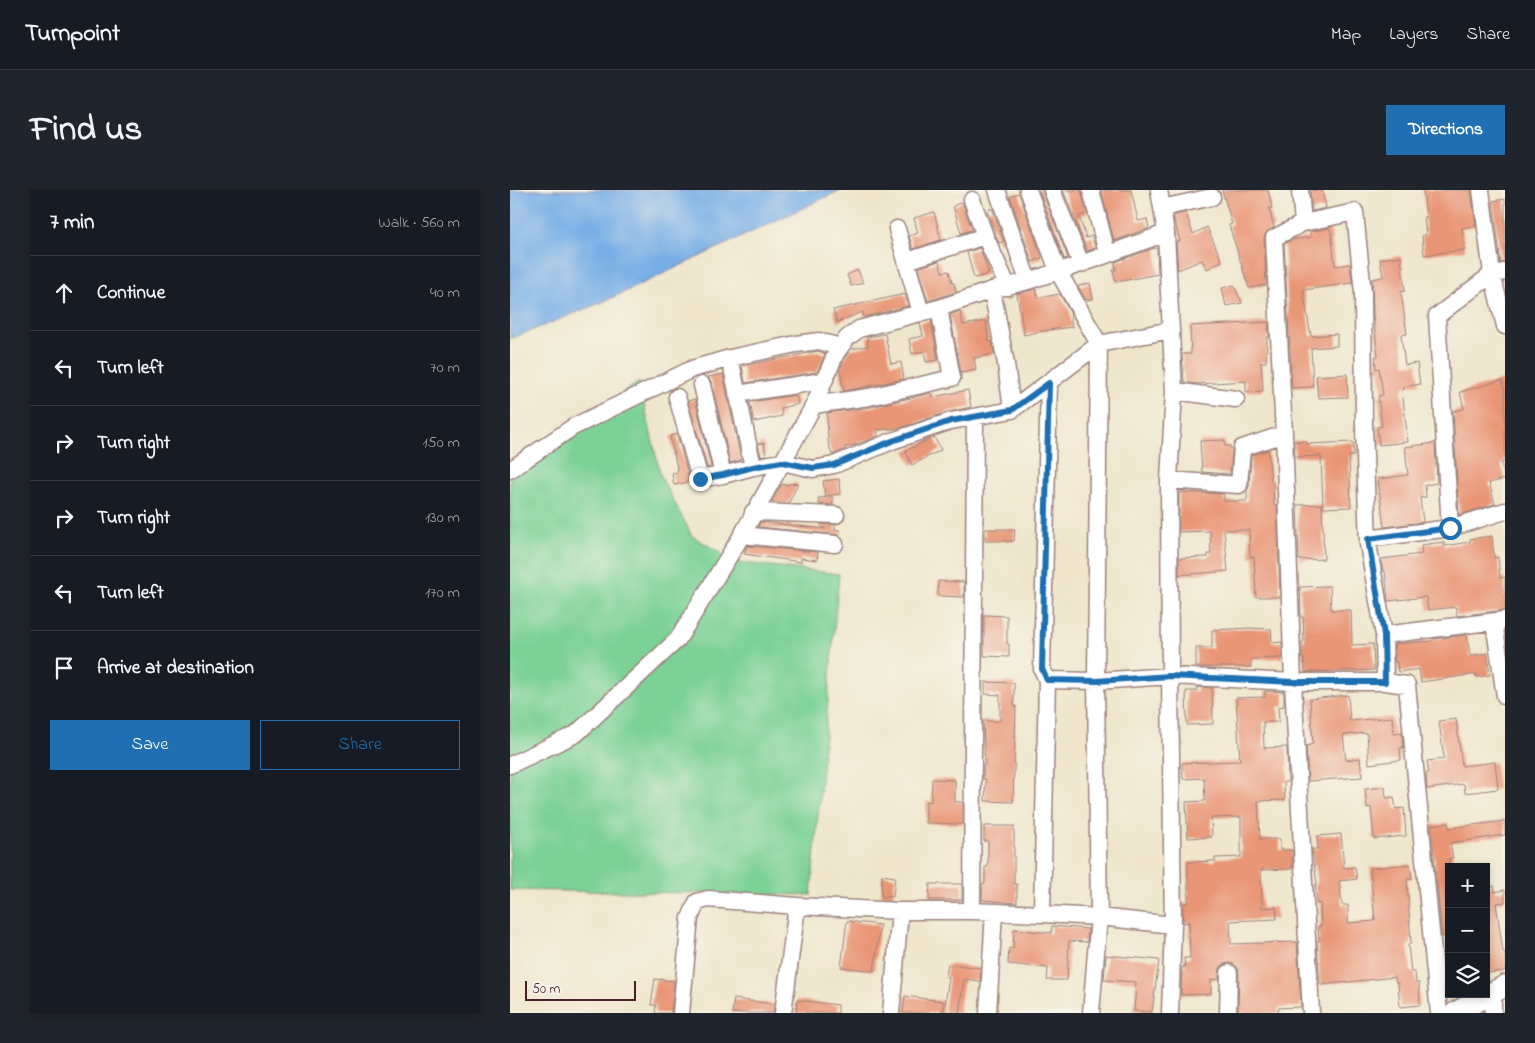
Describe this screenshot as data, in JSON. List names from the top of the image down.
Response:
{
  "scale_bar": "50 m",
  "page": {
    "header": "Turnpoint",
    "nav": ["Map", "Layers", "Share"],
    "title": "Find us",
    "buttons": [
      "Directions",
      ["Save", "Share"]
    ],
    "heading": ["7 min", "Walk · 560 m"],
    "list": [
      ["Continue", "40 m"],
      ["Turn left", "70 m"],
      ["Turn right", "150 m"],
      ["Turn right", "130 m"],
      ["Turn left", "170 m"],
      "Arrive at destination"
    ],
    "map_buttons": ["+", "−"],
    "scale": "50 m"
  }
}
